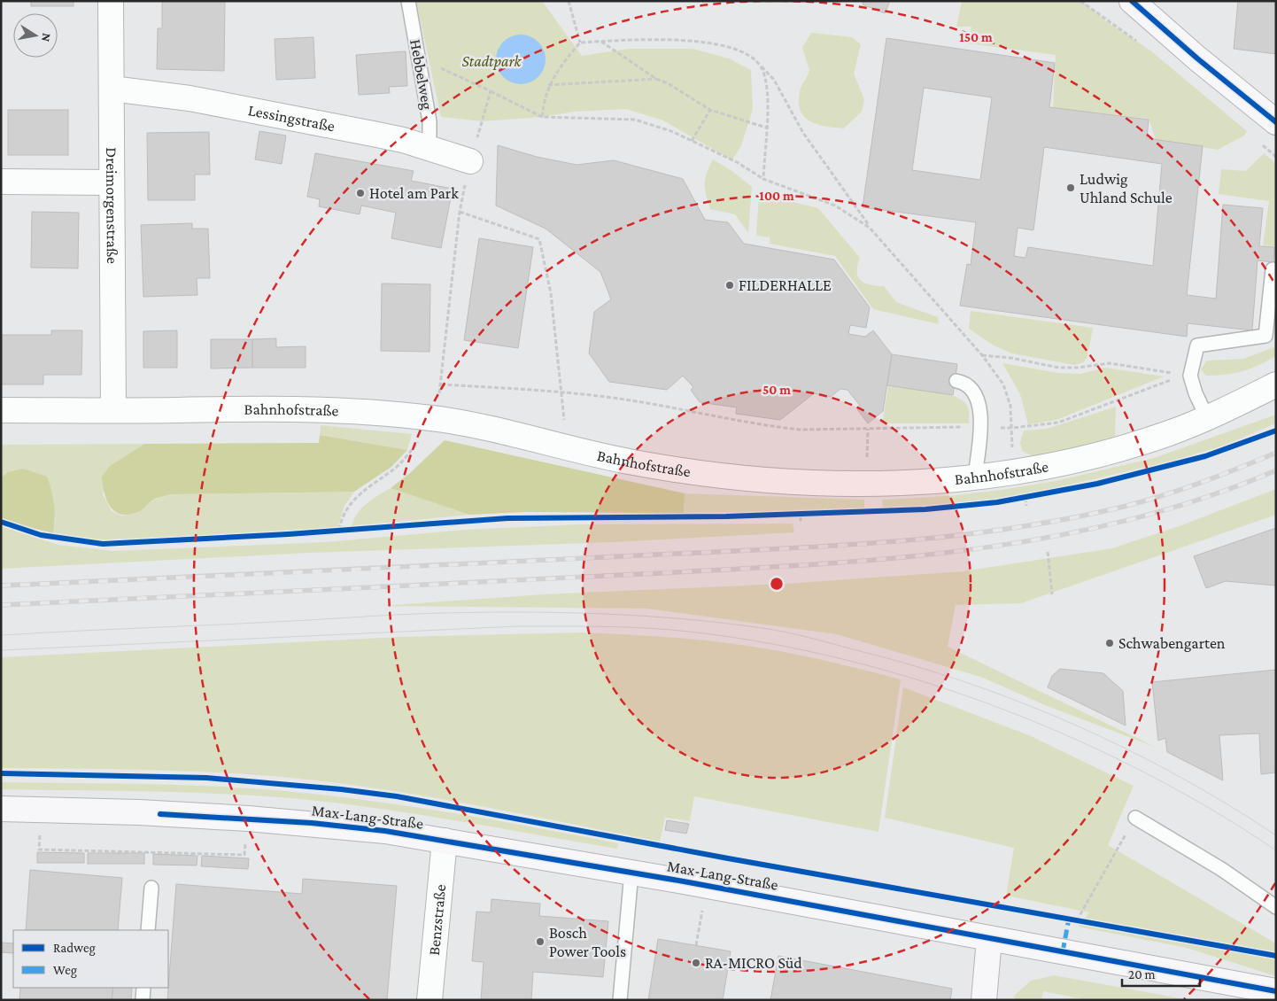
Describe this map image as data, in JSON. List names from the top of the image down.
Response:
{
  "streets": {
    "main road": ["Max-Lang-Straße"],
    "street": [
      "Lessingstraße",
      "Dreimorgenstraße",
      "Bahnhofstraße",
      "Benzstraße"
    ],
    "lane": ["Hebbelweg"]
  },
  "crossings": [
    ["Hebbelweg", "Lessingstraße"],
    ["Lessingstraße", "Dreimorgenstraße"],
    ["Dreimorgenstraße", "Bahnhofstraße"],
    ["Max-Lang-Straße", "Benzstraße"]
  ],
  "parks": ["Stadtpark"],
  "places": [
    "Ludwig Uhland Schule",
    "Hotel am Park",
    "FILDERHALLE",
    "Schwabengarten",
    "Bosch Power Tools",
    "RA-MICRO Süd"
  ],
  "legend": ["Radweg", "Weg"],
  "scale_bar": "20 m",
  "north": "right",
  "rings": ["150 m", "100 m", "50 m"]
}
